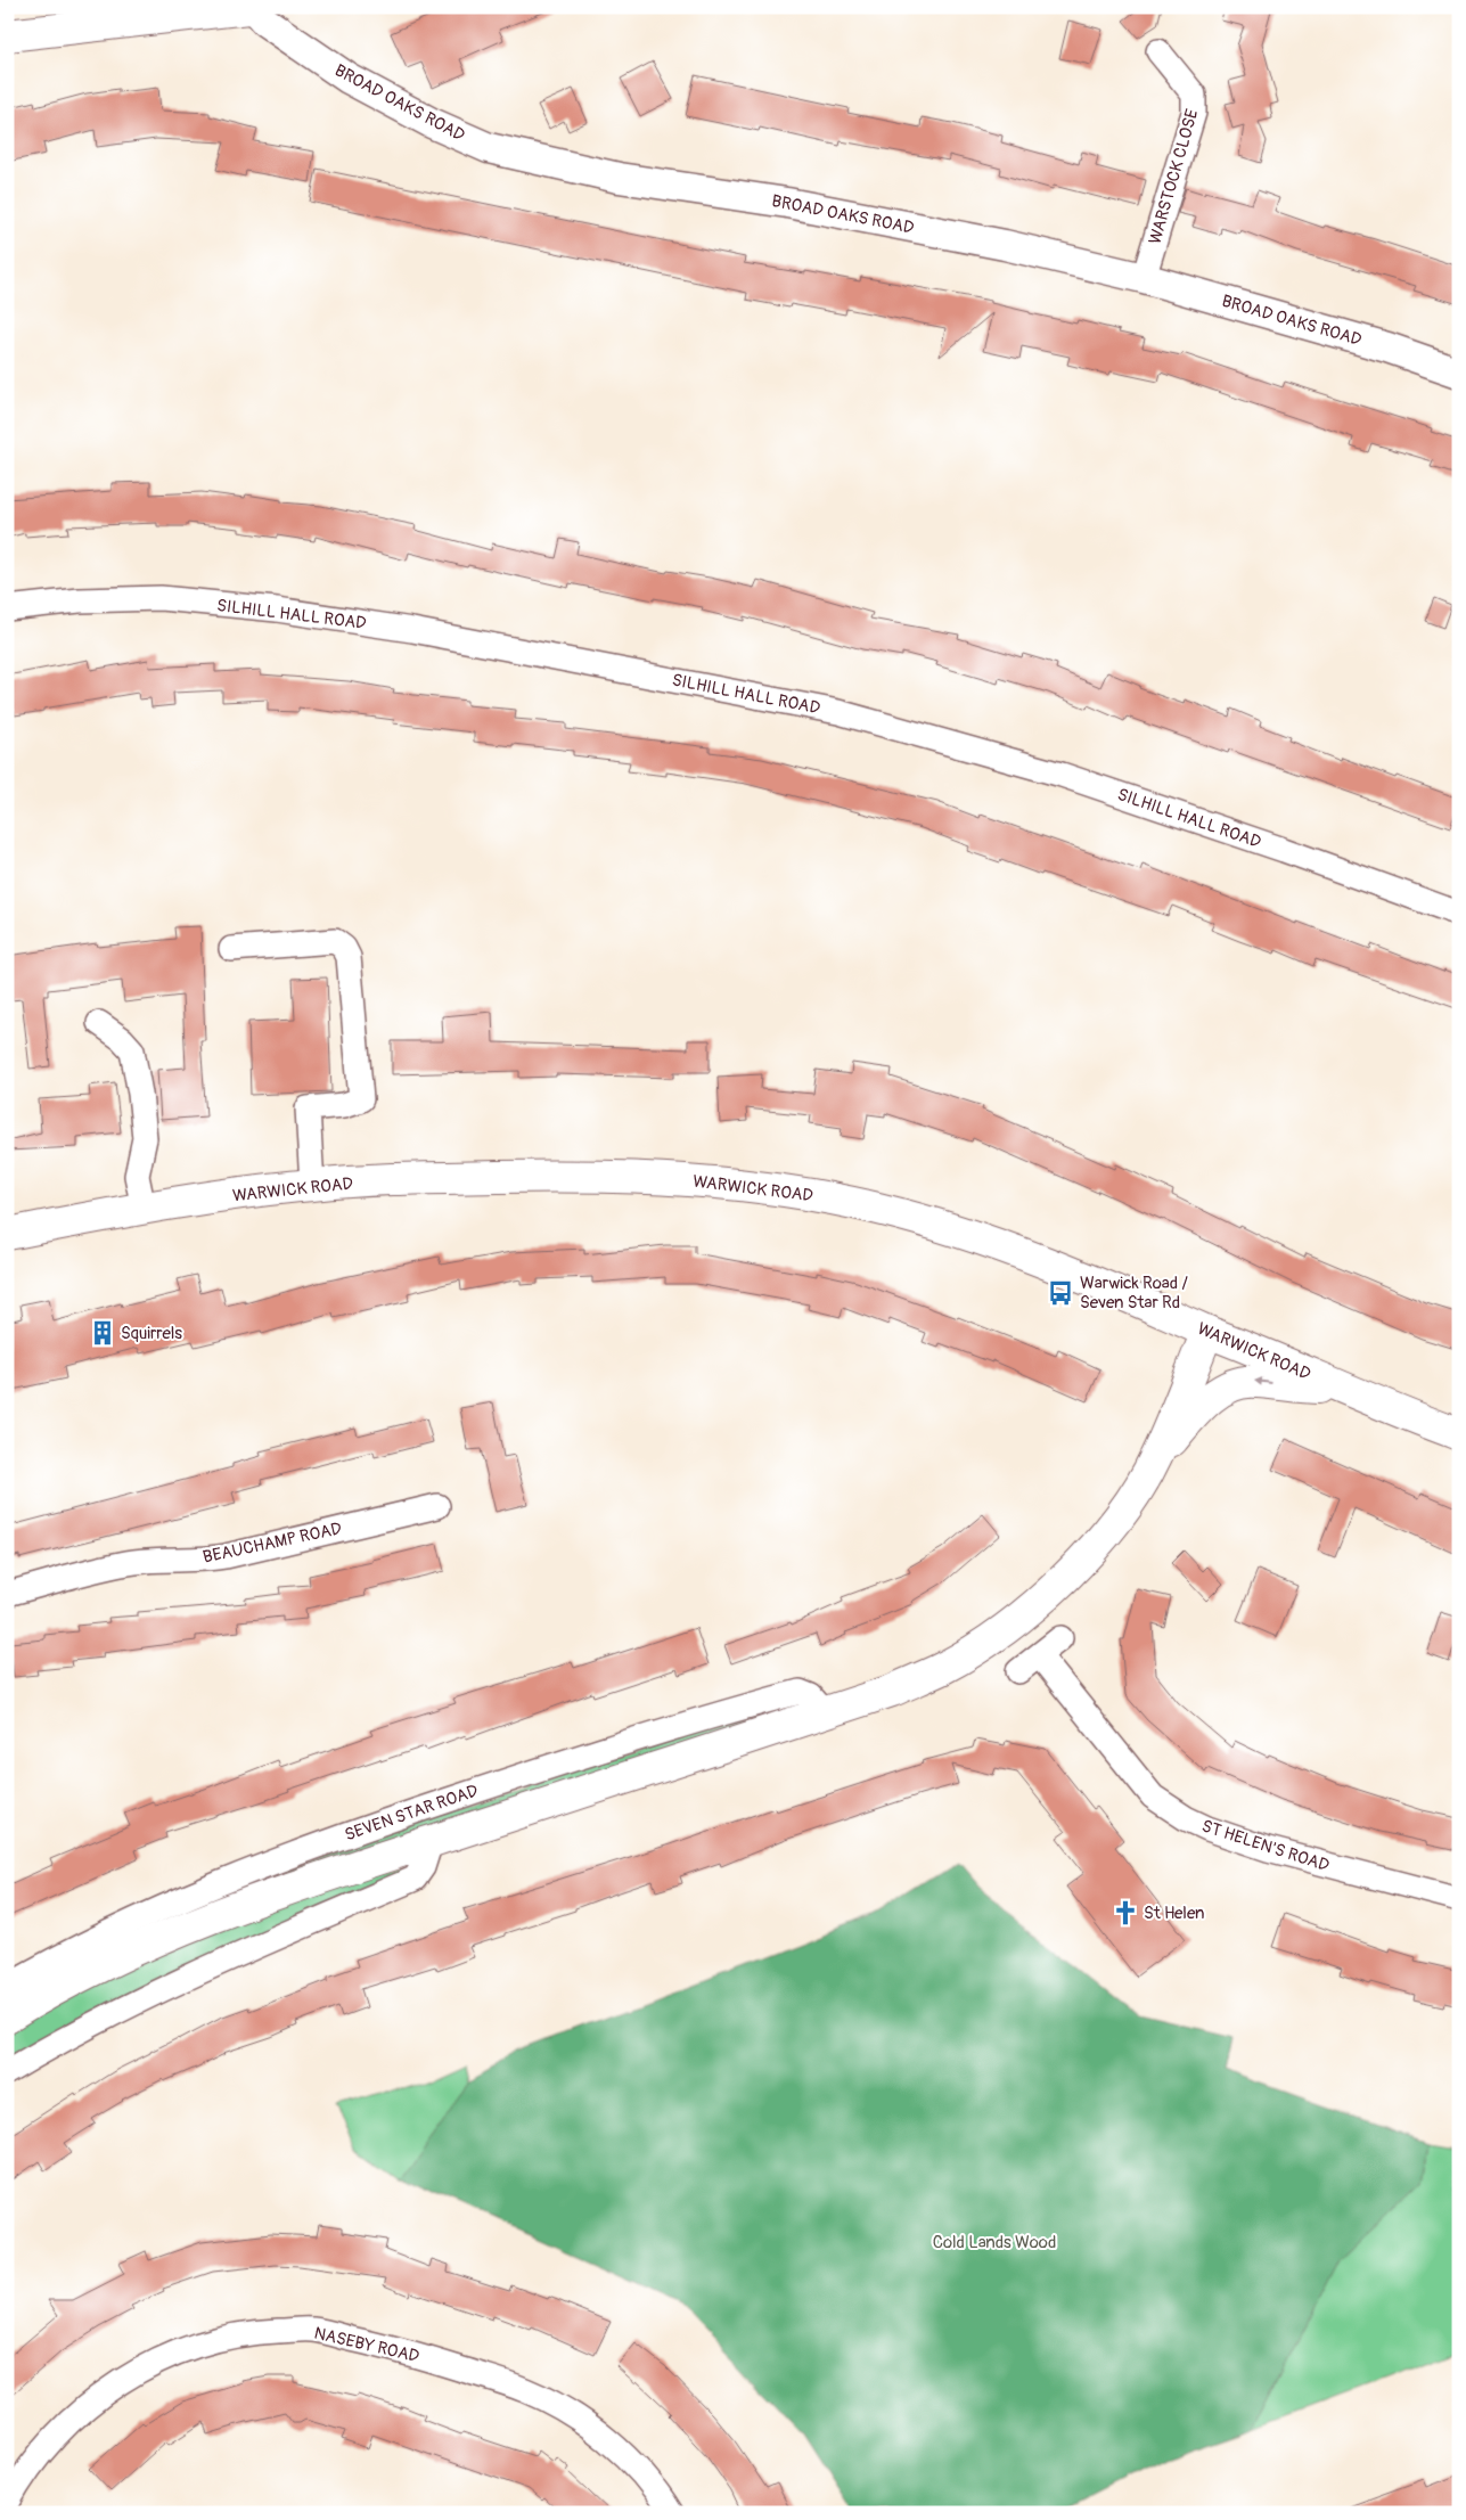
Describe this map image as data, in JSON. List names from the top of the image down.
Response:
{
  "streets": {
    "main road": ["WARWICK ROAD", "SEVEN STAR ROAD"],
    "street": [
      "BROAD OAKS ROAD",
      "WARSTOCK CLOSE",
      "SILHILL HALL ROAD",
      "BEAUCHAMP ROAD",
      "ST HELEN'S ROAD",
      "NASEBY ROAD"
    ]
  },
  "crossings": [
    ["BROAD OAKS ROAD", "WARSTOCK CLOSE"],
    ["WARWICK ROAD", "SEVEN STAR ROAD"]
  ],
  "parks": ["Cold Lands Wood"],
  "places": {
    "bus stop": ["Warwick Road / Seven Star Rd"],
    "building": ["Squirrels"],
    "church": ["St Helen"]
  }
}
